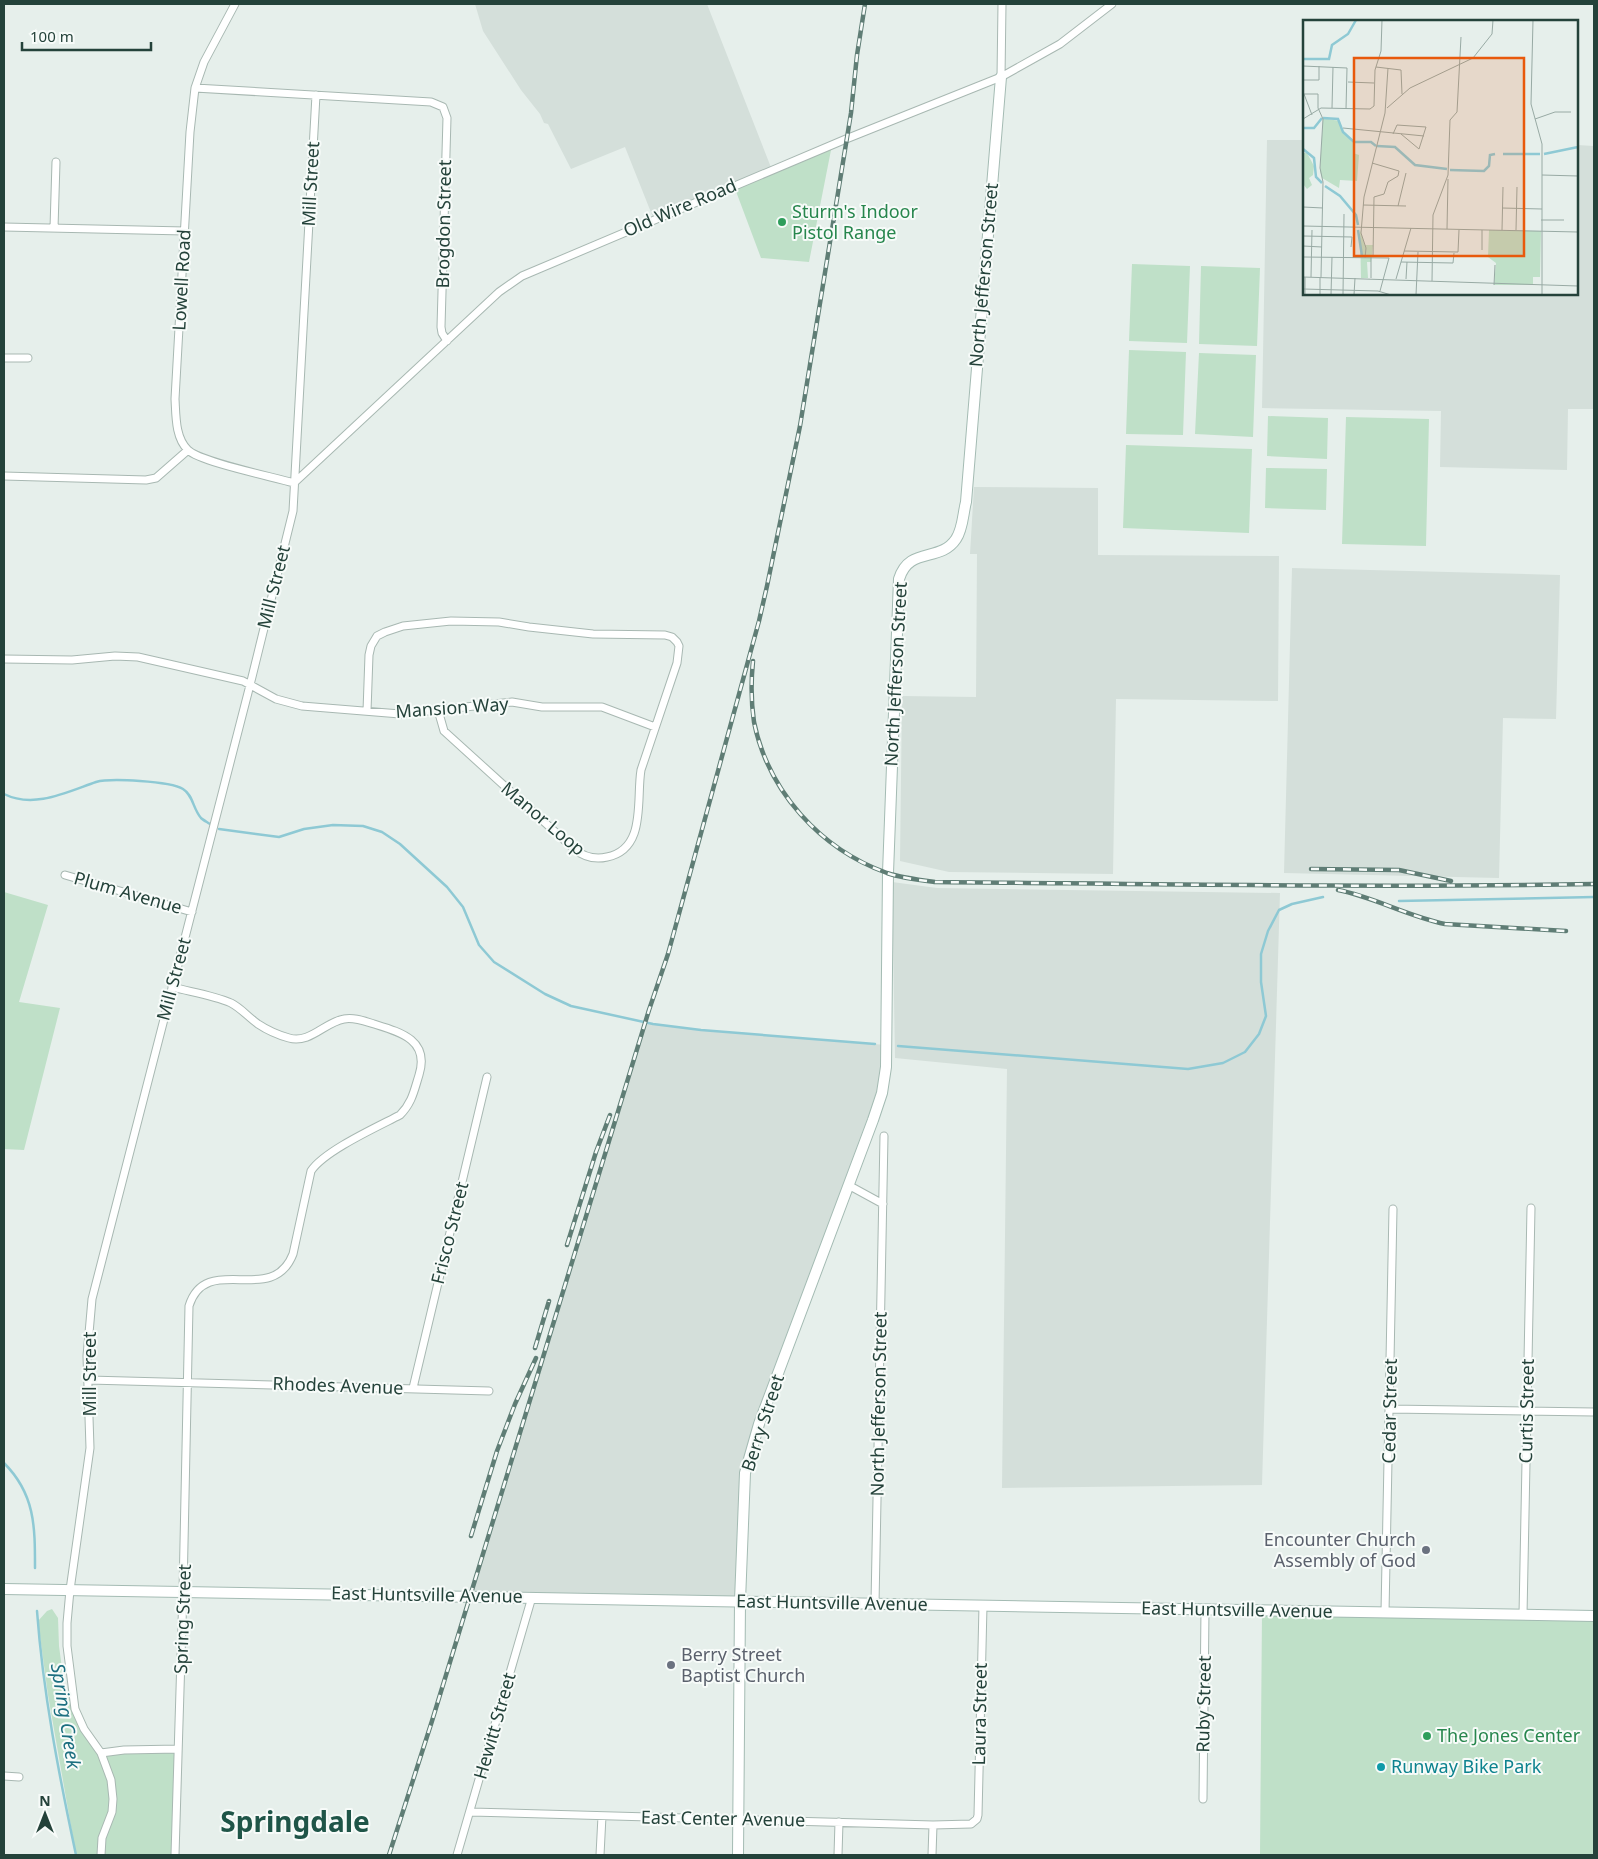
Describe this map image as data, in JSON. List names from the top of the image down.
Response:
{
  "streets": {
    "street": [
      "Mill Street",
      "Old Wire Road",
      "Brogdon Street",
      "North Jefferson Street",
      "Lowell Road",
      "Mansion Way",
      "Manor Loop",
      "Plum Avenue",
      "Frisco Street",
      "Rhodes Avenue",
      "Cedar Street",
      "Curtis Street",
      "Berry Street",
      "East Huntsville Avenue",
      "Spring Street",
      "Ruby Street",
      "Laura Street",
      "Hewitt Street",
      "East Center Avenue"
    ]
  },
  "crossings": [
    ["Mill Street", "Old Wire Road"],
    ["Mill Street", "Brogdon Street"],
    ["Mill Street", "Mansion Way"],
    ["Mill Street", "Plum Avenue"],
    ["Mill Street", "Rhodes Avenue"],
    ["Mill Street", "East Huntsville Avenue"],
    ["Old Wire Road", "Brogdon Street"],
    ["Old Wire Road", "North Jefferson Street"],
    ["North Jefferson Street", "Berry Street"],
    ["North Jefferson Street", "East Huntsville Avenue"],
    ["Mansion Way", "Manor Loop"],
    ["Frisco Street", "Rhodes Avenue"],
    ["Rhodes Avenue", "Spring Street"],
    ["Cedar Street", "East Huntsville Avenue"],
    ["Curtis Street", "East Huntsville Avenue"],
    ["Berry Street", "East Huntsville Avenue"],
    ["Berry Street", "East Center Avenue"],
    ["East Huntsville Avenue", "Spring Street"],
    ["East Huntsville Avenue", "Ruby Street"],
    ["East Huntsville Avenue", "Laura Street"],
    ["East Huntsville Avenue", "Hewitt Street"],
    ["Laura Street", "East Center Avenue"],
    ["Hewitt Street", "East Center Avenue"]
  ],
  "districts": ["Springdale"],
  "water": ["Spring Creek"],
  "places": [
    "Sturm's Indoor Pistol Range",
    "Encounter Church Assembly of God",
    "Berry Street Baptist Church",
    "The Jones Center",
    "Runway Bike Park"
  ],
  "scale_bar": "100 m",
  "north": "top"
}
